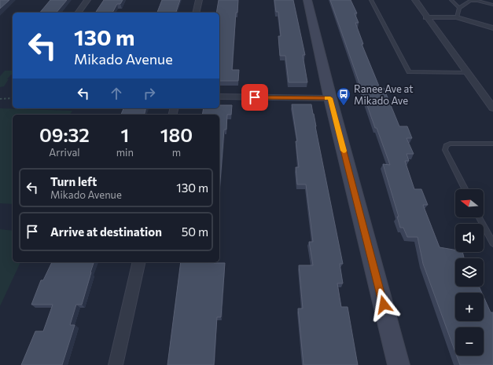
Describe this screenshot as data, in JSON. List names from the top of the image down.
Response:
{
  "places": {
    "bus stop": ["Ranee Ave at Mikado Ave"]
  },
  "north": "left",
  "page": {
    "turn": ["130 m", "Mikado Avenue"],
    "eta": [
      "09:32",
      "Arrival",
      "1",
      "min",
      "180",
      "m"
    ],
    "list": [
      {
        "name": "Turn left",
        "note": "Mikado Avenue",
        "value": "130 m"
      },
      {
        "name": "Arrive at destination",
        "value": "50 m"
      }
    ],
    "map_buttons": ["+", "−"]
  }
}
